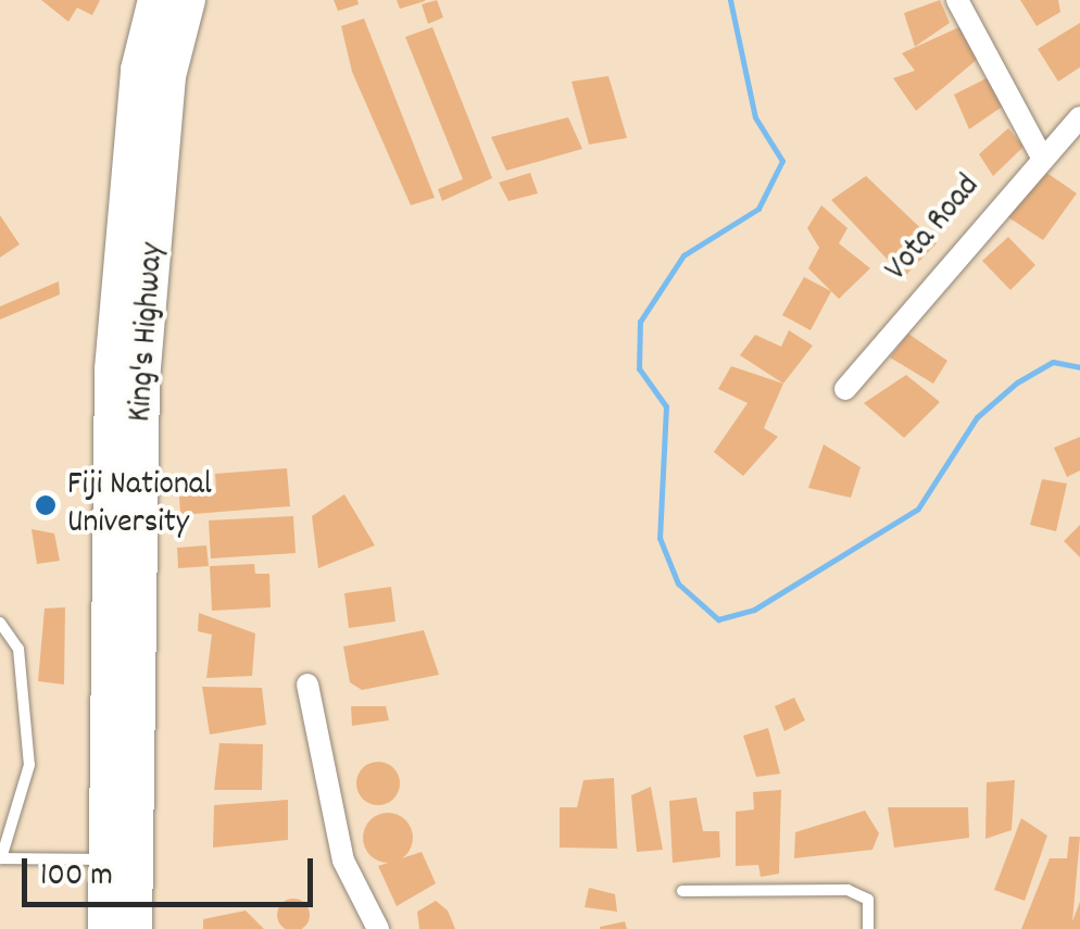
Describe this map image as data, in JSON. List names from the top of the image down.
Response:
{
  "streets": {
    "highway": ["King's Highway"],
    "street": ["Vota Road"]
  },
  "places": ["Fiji National University"],
  "scale_bar": "100 m"
}
